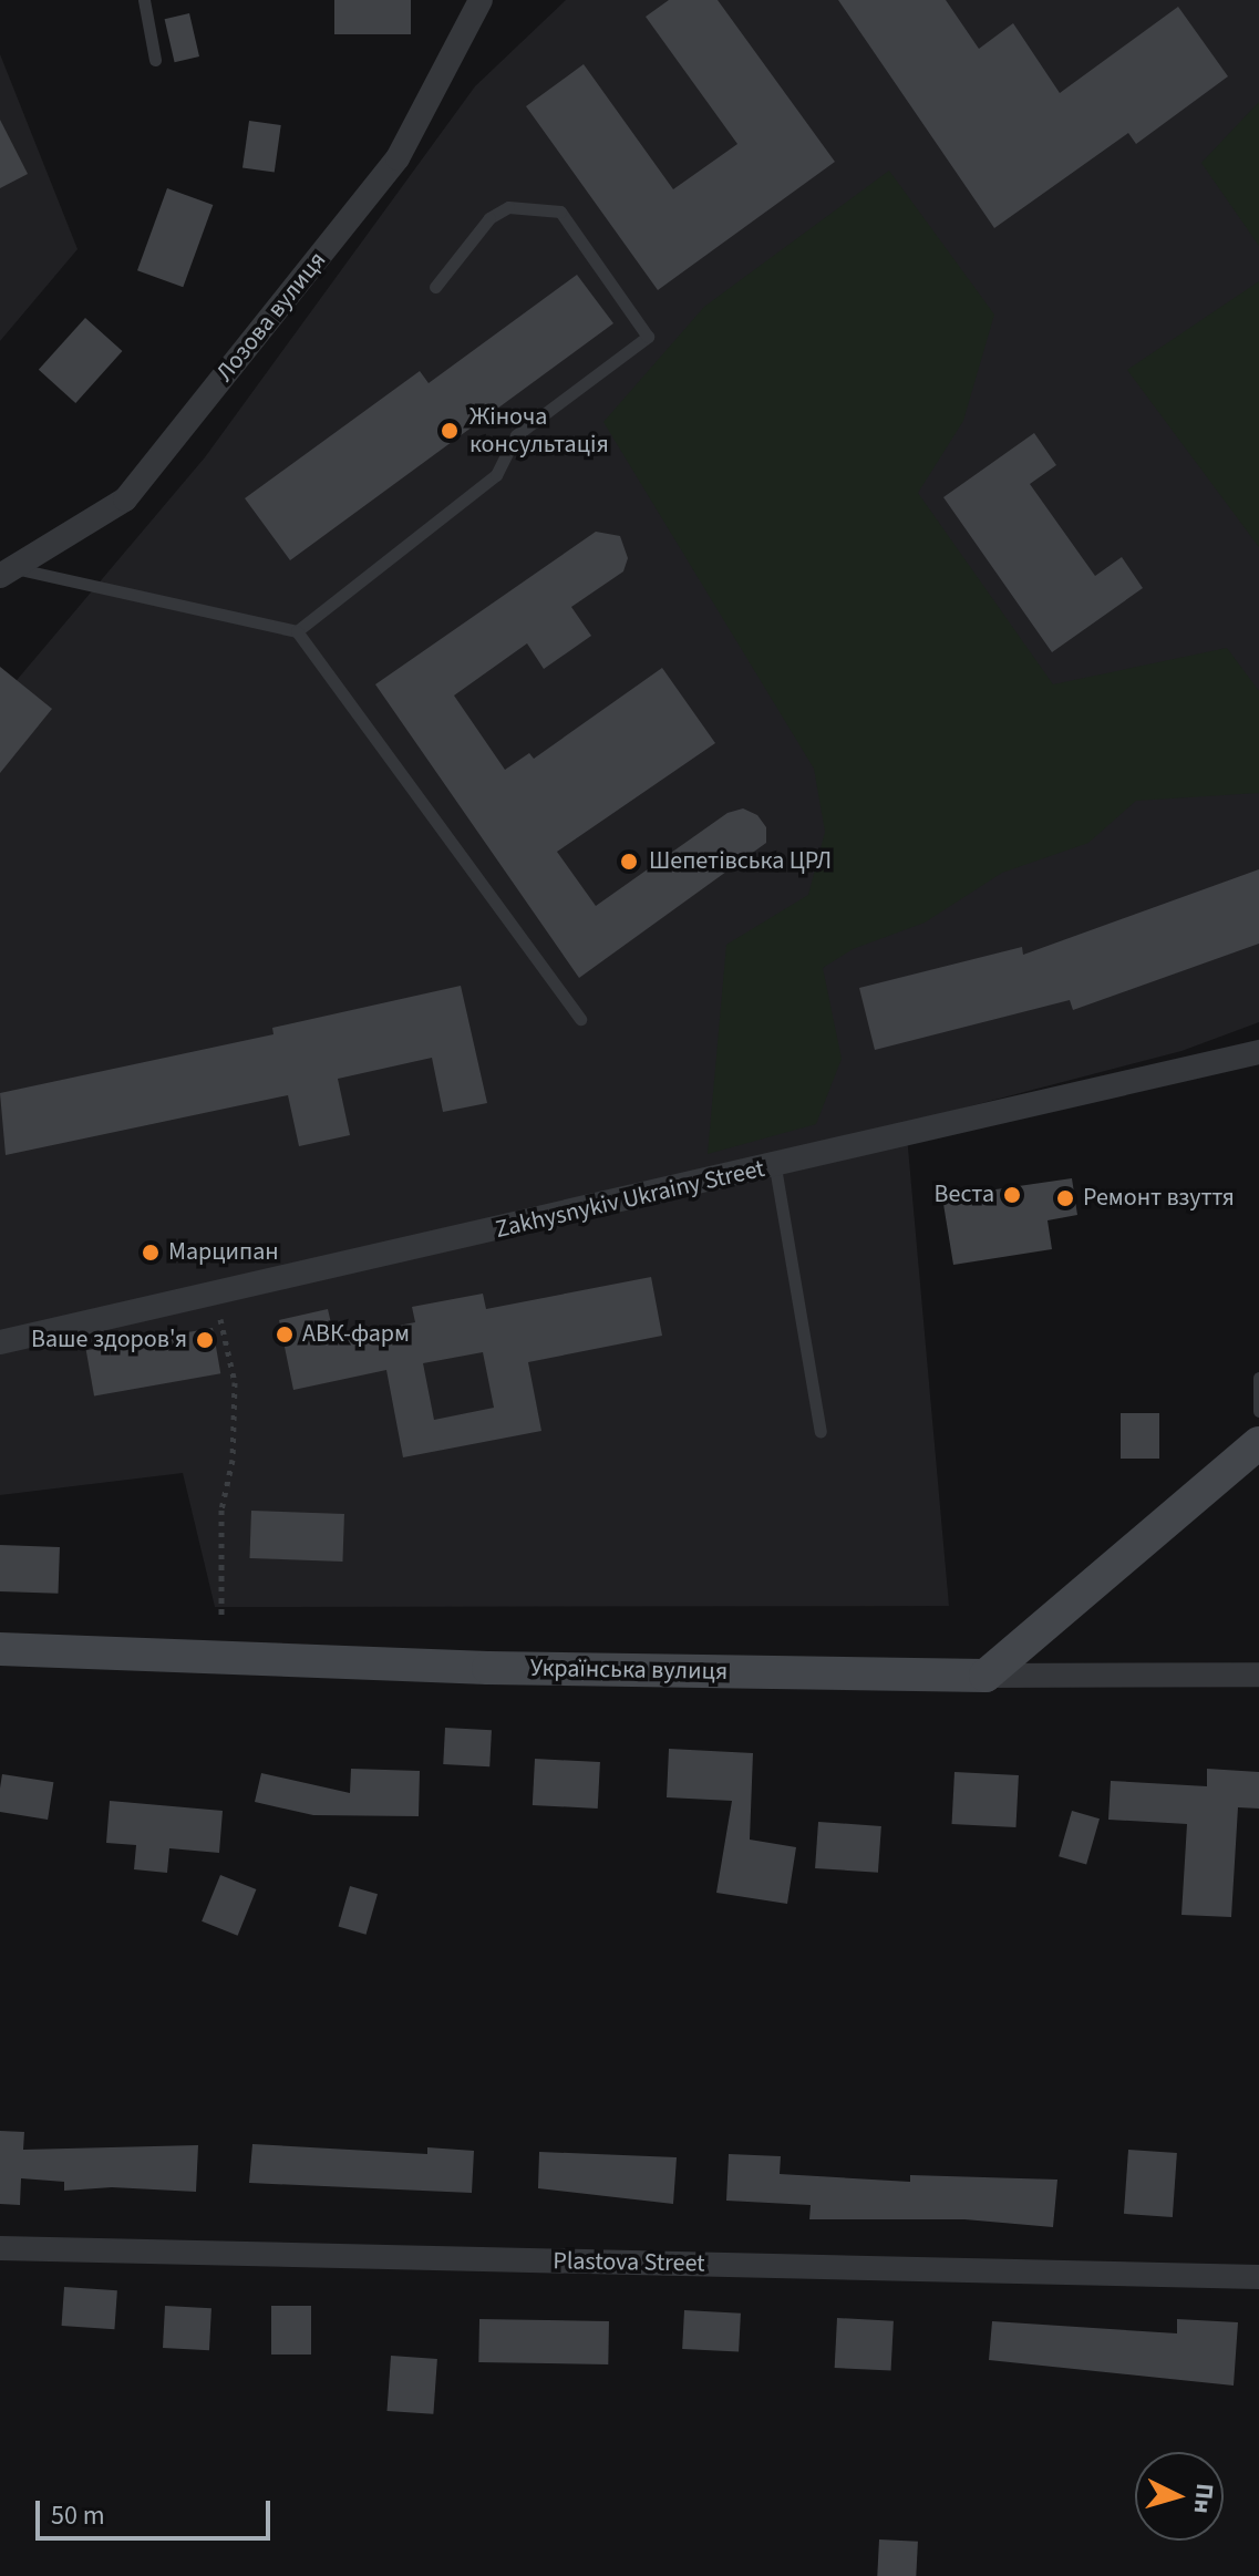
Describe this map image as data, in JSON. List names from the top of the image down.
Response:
{
  "streets": {
    "main road": ["Українська вулиця"],
    "street": ["Лозова вулиця", "Zakhysnykiv Ukrainy Street", "Plastova Street"]
  },
  "places": [
    "Жіноча консультація",
    "Шепетівська ЦРЛ",
    "Веста",
    "Ремонт взуття",
    "Марципан",
    "АВК-фарм",
    "Ваше здоров'я"
  ],
  "scale_bar": "50 m",
  "north": "right"
}
